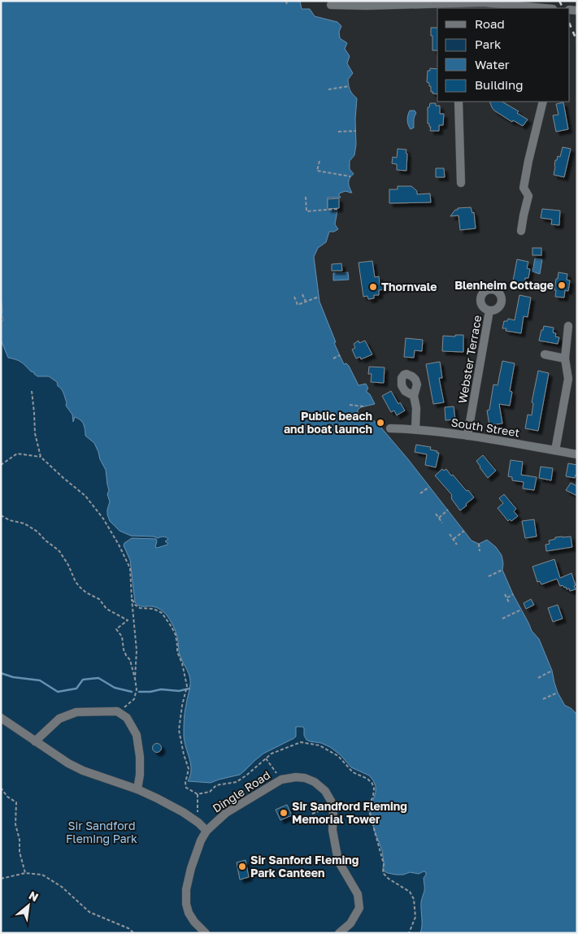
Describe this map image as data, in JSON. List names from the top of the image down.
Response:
{
  "streets": {
    "street": ["Webster Terrace", "South Street", "Dingle Road"]
  },
  "crossings": [
    ["Webster Terrace", "South Street"]
  ],
  "parks": ["Sir Sandford Fleming Park"],
  "places": [
    "Blenheim Cottage",
    "Thornvale",
    "Public beach and boat launch",
    "Sir Sandford Fleming Memorial Tower",
    "Sir Sanford Fleming Park Canteen"
  ],
  "legend": [
    "Road",
    "Park",
    "Water",
    "Building"
  ],
  "north": "top right"
}
